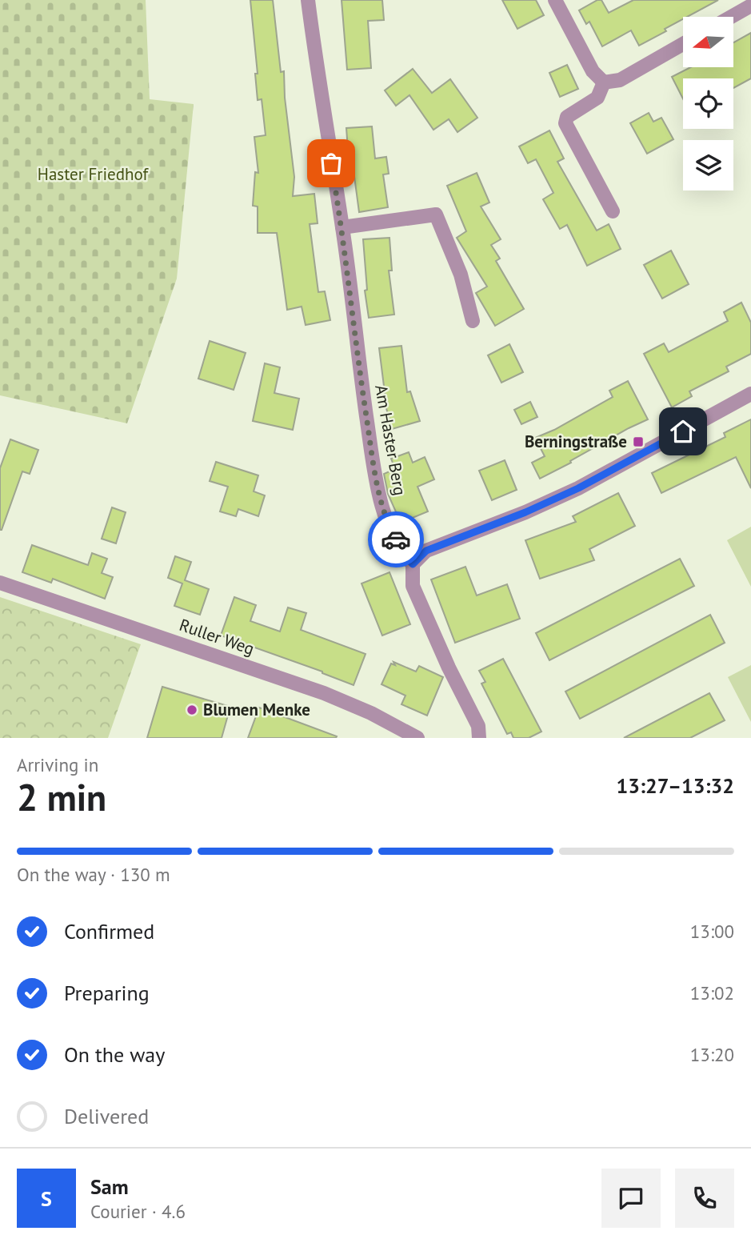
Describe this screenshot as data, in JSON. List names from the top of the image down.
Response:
{
  "streets": {
    "street": ["Am Haster Berg", "Ruller Weg"]
  },
  "parks": ["Haster Friedhof"],
  "places": {
    "transit": ["Berningstraße"],
    "other": ["Blumen Menke"]
  },
  "north": "left",
  "page": {
    "heading": ["2 min", "Arriving in", "13:27–13:32"],
    "panel": ["Sam", "Courier · 4.6"],
    "bar": "On the way · 130 m",
    "list": [
      ["Confirmed", "13:00"],
      ["Preparing", "13:02"],
      ["On the way", "13:20"],
      "Delivered"
    ],
    "round": "S"
  }
}
